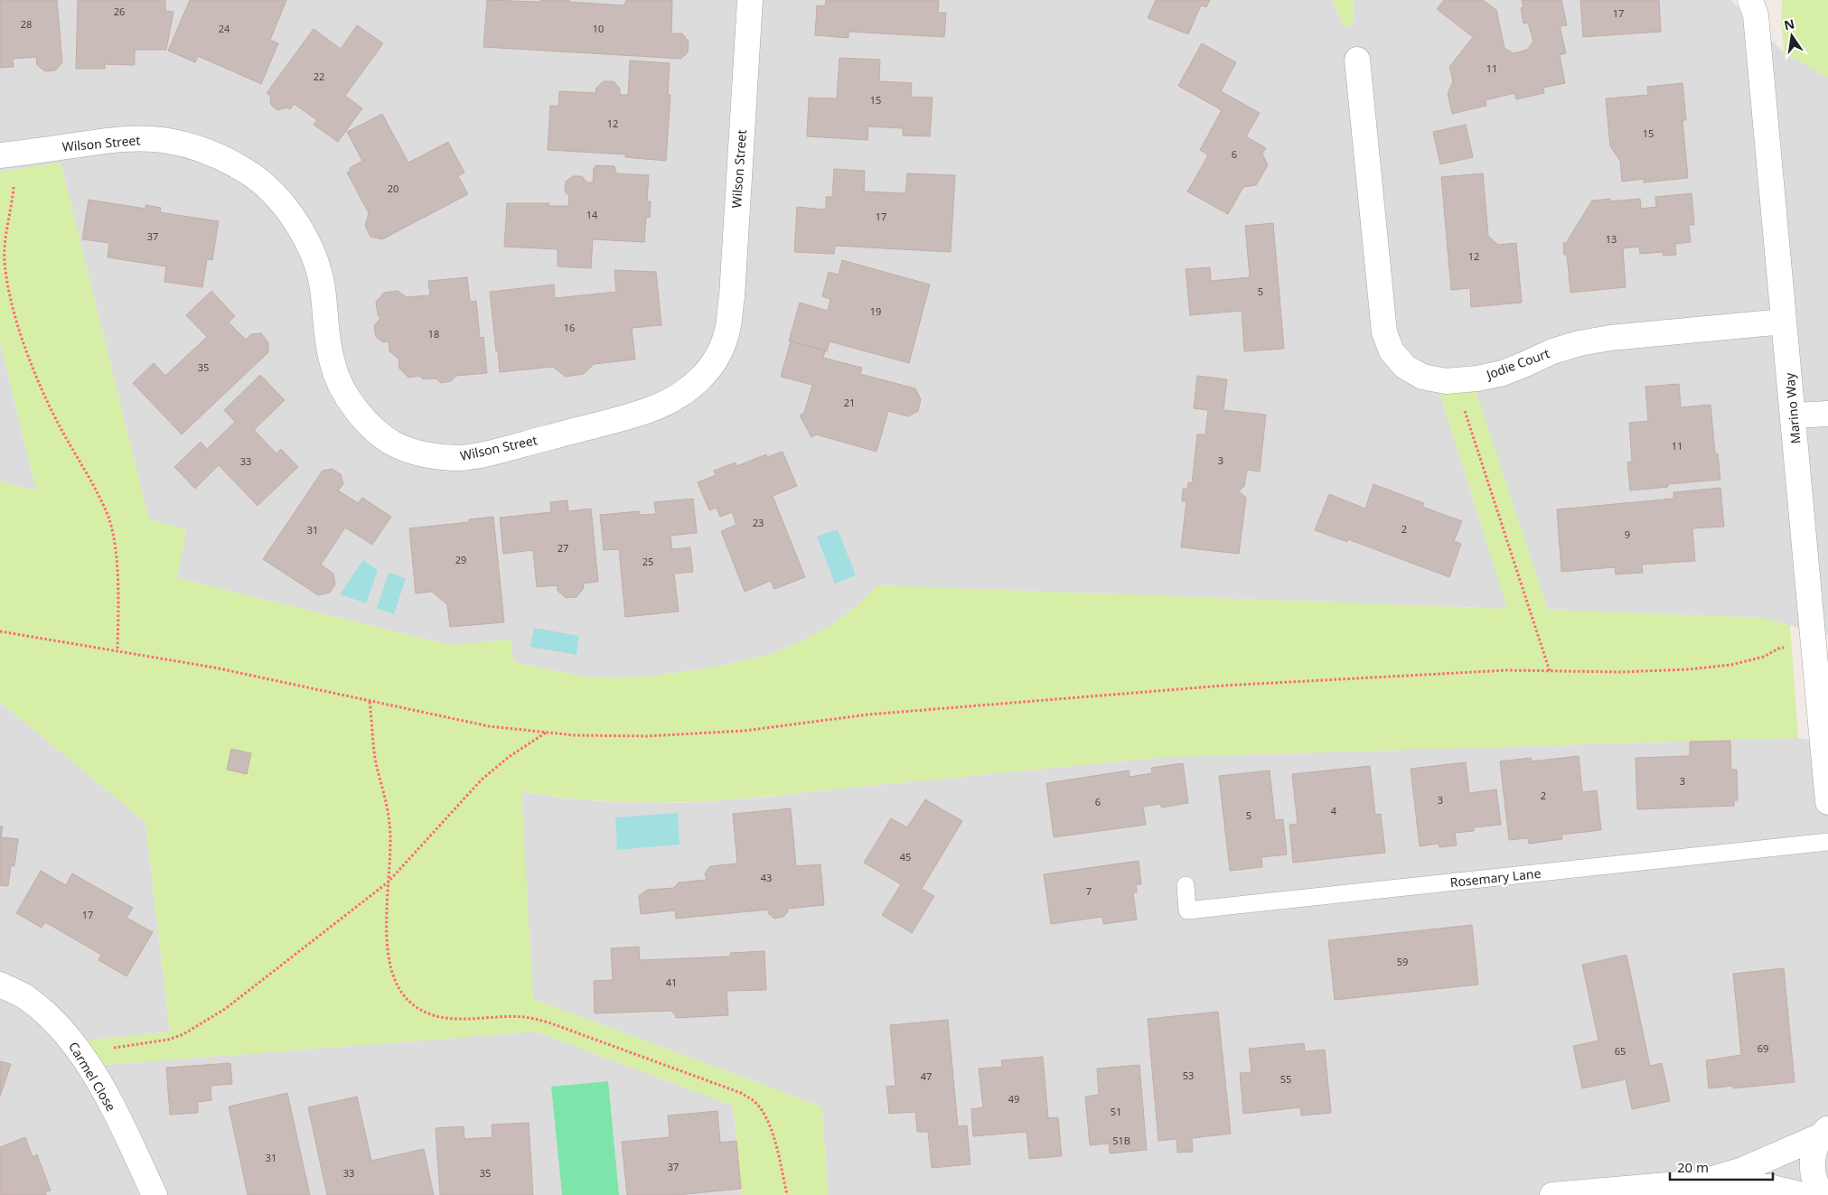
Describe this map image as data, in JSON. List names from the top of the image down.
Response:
{
  "streets": {
    "street": [
      "Wilson Street",
      "Jodie Court",
      "Marino Way",
      "Carmel Close"
    ],
    "lane": ["Rosemary Lane"]
  },
  "crossings": [
    ["Jodie Court", "Marino Way"]
  ],
  "house_numbers": [
    "26",
    "17",
    "28",
    "24",
    "10",
    "11",
    "22",
    "15",
    "12",
    "15",
    "6",
    "20",
    "14",
    "17",
    "37",
    "13",
    "12",
    "5",
    "19",
    "16",
    "18",
    "35",
    "21",
    "11",
    "3",
    "33",
    "23",
    "2",
    "31",
    "9",
    "27",
    "29",
    "25",
    "3",
    "2",
    "3",
    "6",
    "4",
    "5",
    "45",
    "43",
    "7",
    "17",
    "59",
    "41",
    "69",
    "65",
    "53",
    "47",
    "55",
    "49",
    "51",
    "51B",
    "31",
    "37",
    "33",
    "35"
  ],
  "scale_bar": "20 m",
  "north": "top"
}
